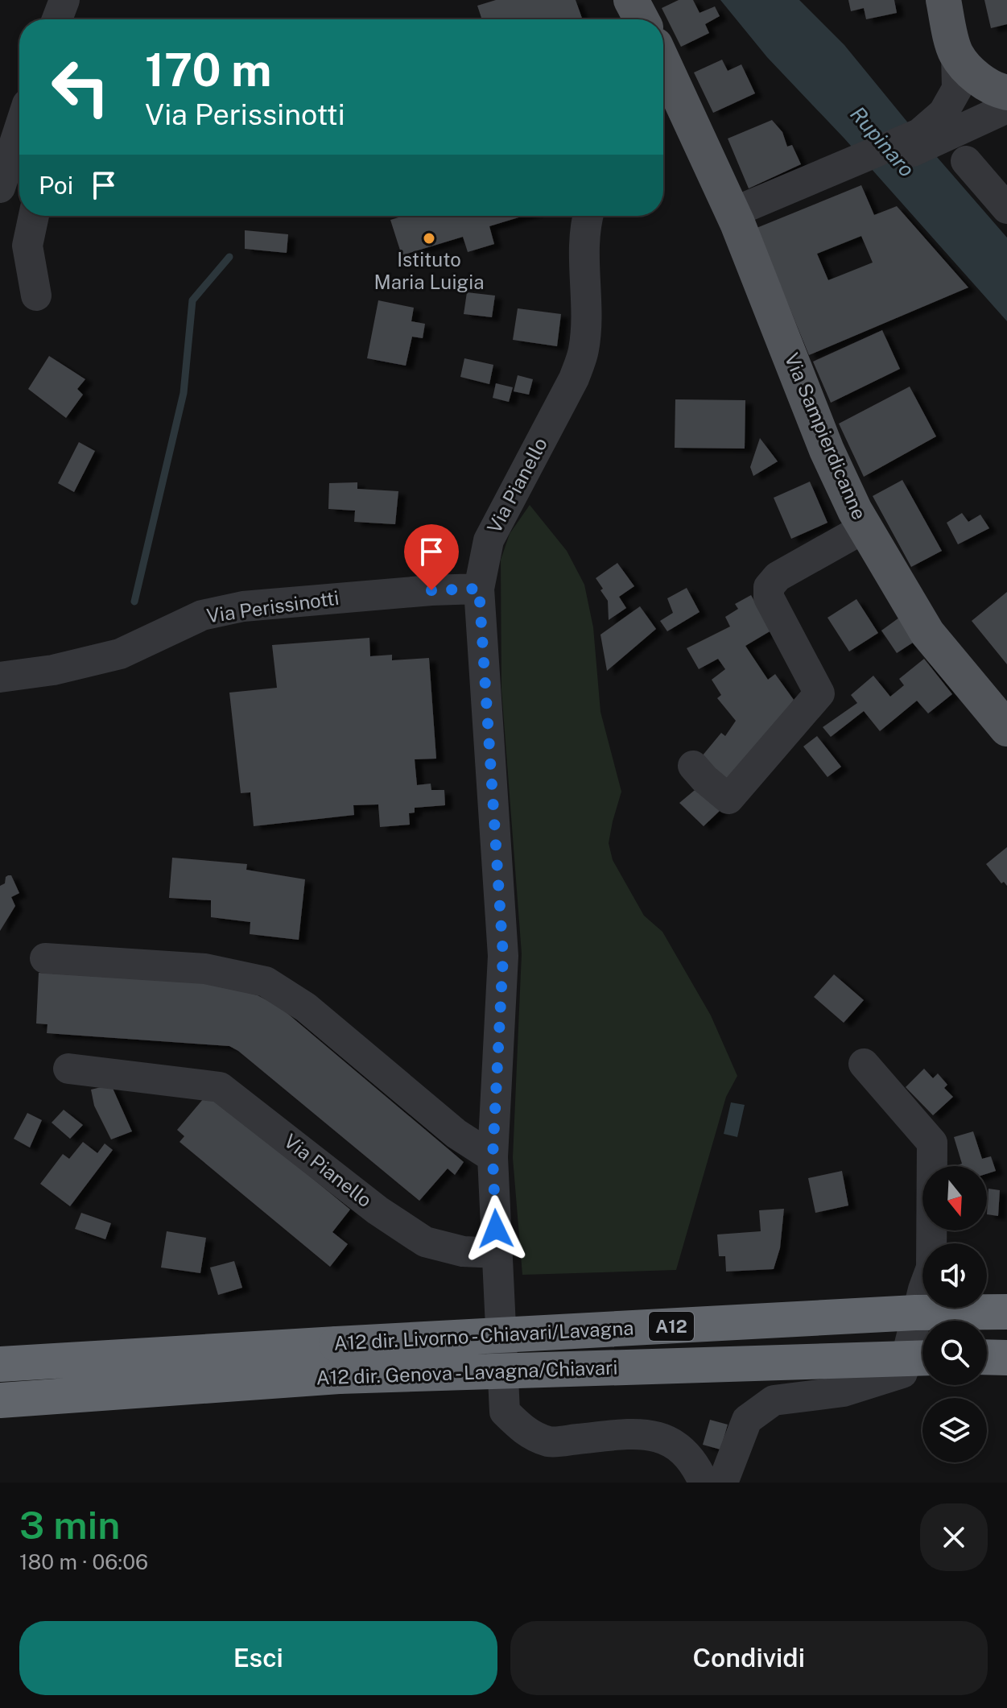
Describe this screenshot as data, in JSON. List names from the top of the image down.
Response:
{
  "streets": {
    "highway": ["A12", "A12 dir. Livorno - Chiavari/Lavagna", "A12 dir. Genova - Lavagna/Chiavari"],
    "main road": ["Via Sampierdicanne"],
    "street": ["Via Pianello", "Via Perissinotti"]
  },
  "crossings": [
    ["Via Pianello", "Via Perissinotti"],
    ["A12 dir. Livorno - Chiavari/Lavagna", "A12 dir. Genova - Lavagna/Chiavari"]
  ],
  "water": ["Rupinaro"],
  "places": ["Istituto Maria Luigia"],
  "north": "bottom",
  "page": {
    "turn": ["170 m", "Via Perissinotti"],
    "then": "Poi",
    "heading": ["3 min", "180 m · 06:06"],
    "buttons": ["Esci", "Condividi"]
  }
}
